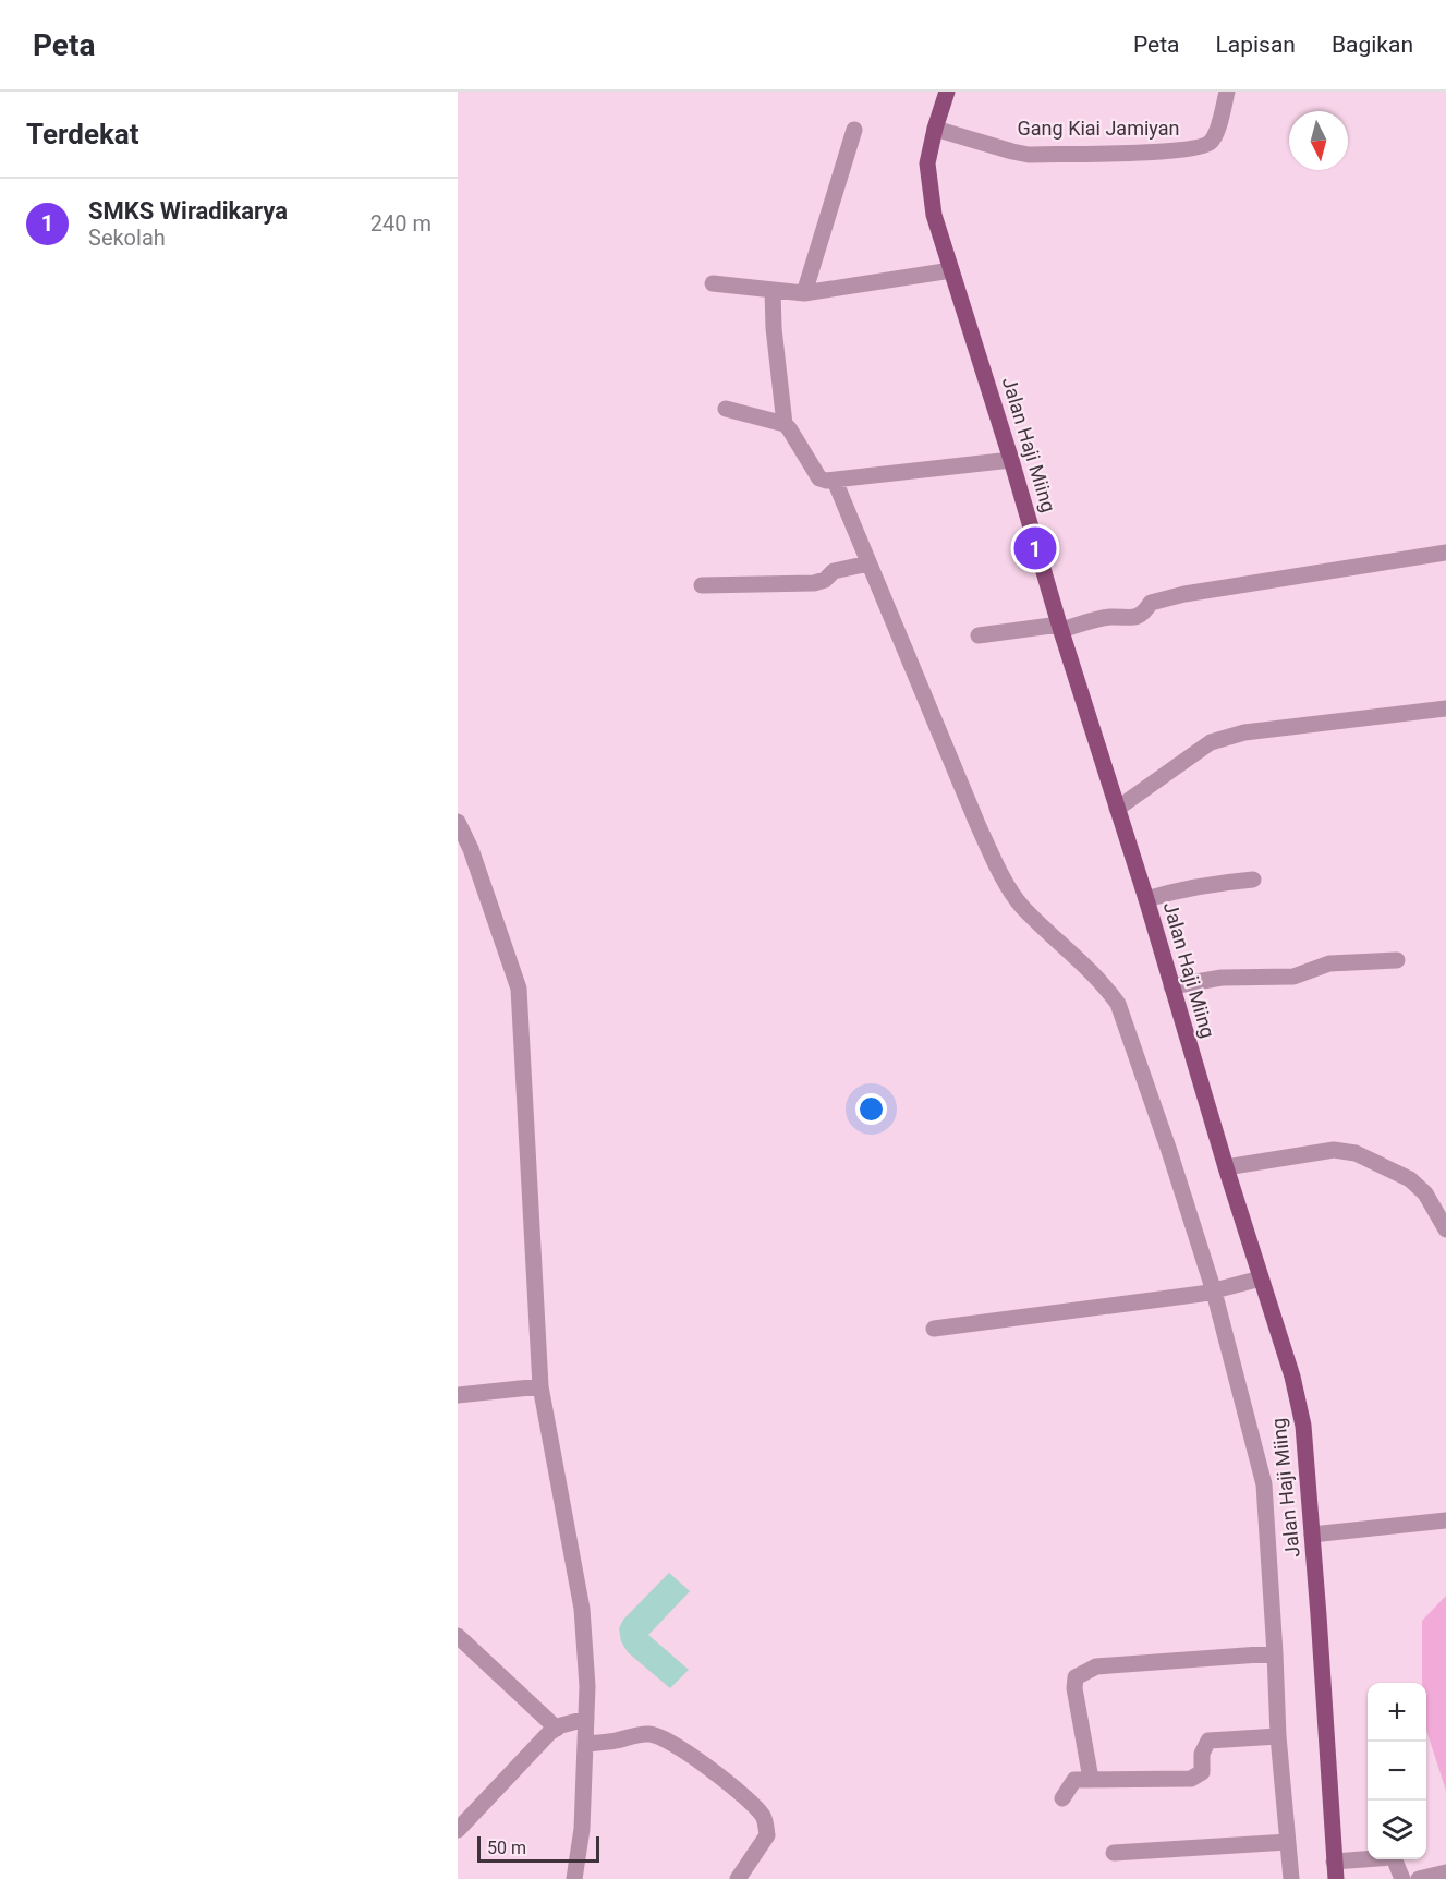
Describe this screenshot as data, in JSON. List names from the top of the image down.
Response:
{
  "streets": {
    "main road": ["Jalan Haji Miing"],
    "street": ["Gang Kiai Jamiyan"]
  },
  "crossings": [
    ["Gang Kiai Jamiyan", "Jalan Haji Miing"]
  ],
  "scale_bar": "50 m",
  "north": "bottom",
  "page": {
    "header": "Peta",
    "nav": ["Peta", "Lapisan", "Bagikan"],
    "heading": "Terdekat",
    "list": [
      {
        "mark": "1",
        "name": "SMKS Wiradikarya",
        "note": "Sekolah",
        "value": "240 m"
      }
    ],
    "pins": "1",
    "map_buttons": ["+", "−"],
    "scale": "50 m"
  }
}
